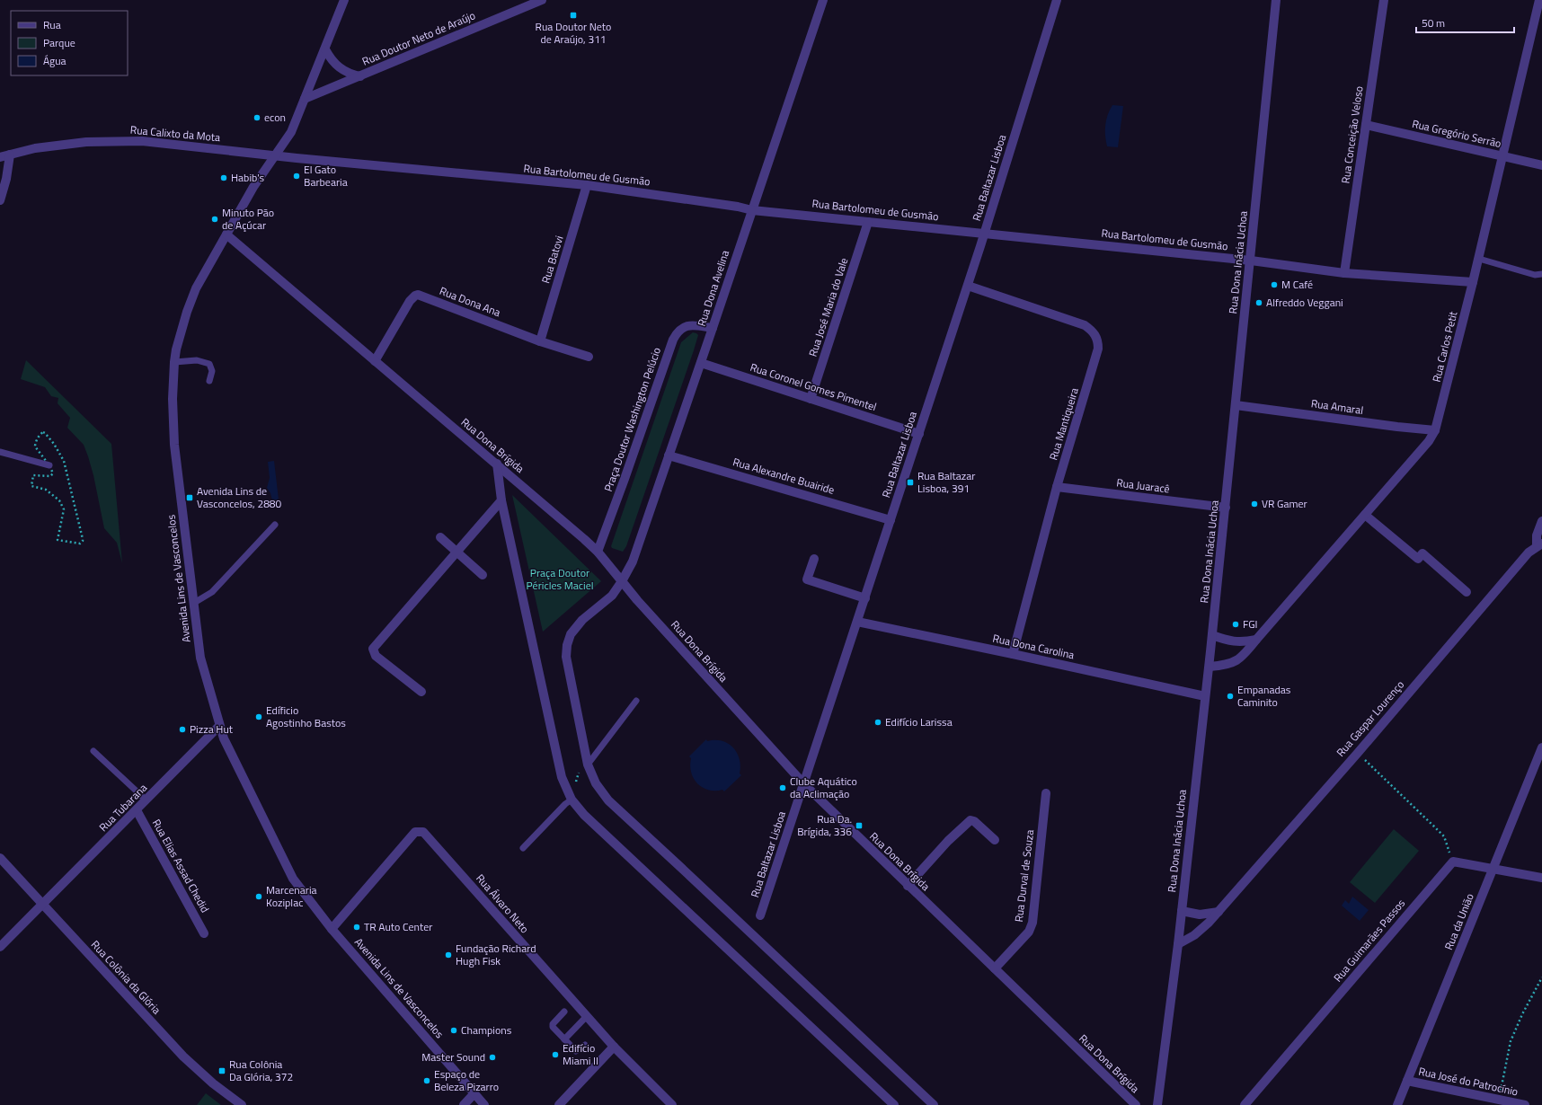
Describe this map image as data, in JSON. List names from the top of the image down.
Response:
{
  "streets": {
    "street": [
      "Rua Doutor Neto de Araújo",
      "Rua Calixto da Mota",
      "Rua Gregório Serrão",
      "Rua Conceição Veloso",
      "Rua Bartolomeu de Gusmão",
      "Rua Baltazar Lisboa",
      "Rua Batovi",
      "Rua Dona Inácia Uchoa",
      "Rua Dona Avelina",
      "Rua Dona Ana",
      "Rua José Maria do Vale",
      "Rua Carlos Petit",
      "Rua Coronel Gomes Pimentel",
      "Rua Amaral",
      "Praça Doutor Washington Pelúcio",
      "Rua Mantiqueira",
      "Rua Dona Brígida",
      "Rua Alexandre Buairide",
      "Rua Juaracê",
      "Avenida Lins de Vasconcelos",
      "Rua Dona Carolina",
      "Rua Gaspar Lourenço",
      "Rua Tubarana",
      "Rua Elias Assad Chedid",
      "Rua Durval de Souza",
      "Rua Álvaro Neto",
      "Rua da União",
      "Rua Guimarães Passos",
      "Rua Colônia da Glória",
      "Rua José do Patrocínio"
    ]
  },
  "crossings": [
    ["Rua Doutor Neto de Araújo", "Avenida Lins de Vasconcelos"],
    ["Rua Calixto da Mota", "Rua Bartolomeu de Gusmão"],
    ["Rua Calixto da Mota", "Avenida Lins de Vasconcelos"],
    ["Rua Gregório Serrão", "Rua Conceição Veloso"],
    ["Rua Gregório Serrão", "Rua Carlos Petit"],
    ["Rua Conceição Veloso", "Rua Bartolomeu de Gusmão"],
    ["Rua Bartolomeu de Gusmão", "Rua Baltazar Lisboa"],
    ["Rua Bartolomeu de Gusmão", "Rua Batovi"],
    ["Rua Bartolomeu de Gusmão", "Rua Dona Inácia Uchoa"],
    ["Rua Bartolomeu de Gusmão", "Rua Dona Avelina"],
    ["Rua Bartolomeu de Gusmão", "Rua José Maria do Vale"],
    ["Rua Bartolomeu de Gusmão", "Rua Carlos Petit"],
    ["Rua Bartolomeu de Gusmão", "Avenida Lins de Vasconcelos"],
    ["Rua Baltazar Lisboa", "Rua Coronel Gomes Pimentel"],
    ["Rua Baltazar Lisboa", "Rua Mantiqueira"],
    ["Rua Baltazar Lisboa", "Rua Dona Brígida"],
    ["Rua Baltazar Lisboa", "Rua Alexandre Buairide"],
    ["Rua Baltazar Lisboa", "Rua Dona Carolina"],
    ["Rua Batovi", "Rua Dona Ana"],
    ["Rua Dona Inácia Uchoa", "Rua Carlos Petit"],
    ["Rua Dona Inácia Uchoa", "Rua Amaral"],
    ["Rua Dona Inácia Uchoa", "Rua Juaracê"],
    ["Rua Dona Inácia Uchoa", "Rua Dona Carolina"],
    ["Rua Dona Inácia Uchoa", "Rua Gaspar Lourenço"],
    ["Rua Dona Avelina", "Rua Coronel Gomes Pimentel"],
    ["Rua Dona Avelina", "Praça Doutor Washington Pelúcio"],
    ["Rua Dona Avelina", "Rua Dona Brígida"],
    ["Rua Dona Avelina", "Rua Alexandre Buairide"],
    ["Rua Dona Ana", "Rua Dona Brígida"],
    ["Rua José Maria do Vale", "Rua Coronel Gomes Pimentel"],
    ["Rua Carlos Petit", "Rua Amaral"],
    ["Praça Doutor Washington Pelúcio", "Rua Dona Brígida"],
    ["Rua Mantiqueira", "Rua Juaracê"],
    ["Rua Mantiqueira", "Rua Dona Carolina"],
    ["Rua Dona Brígida", "Avenida Lins de Vasconcelos"],
    ["Rua Dona Brígida", "Rua Durval de Souza"],
    ["Avenida Lins de Vasconcelos", "Rua Tubarana"],
    ["Avenida Lins de Vasconcelos", "Rua Álvaro Neto"],
    ["Rua Tubarana", "Rua Elias Assad Chedid"],
    ["Rua Tubarana", "Rua Colônia da Glória"],
    ["Rua da União", "Rua José do Patrocínio"]
  ],
  "parks": ["Praça Doutor Péricles Maciel"],
  "places": {
    "transit": [
      "Rua Doutor Neto de Araújo, 311",
      "Rua Baltazar Lisboa, 391",
      "Avenida Lins de Vasconcelos, 2880",
      "Rua Da. Brígida, 336",
      "Rua Colônia Da Glória, 372"
    ],
    "other": [
      "econ",
      "El Gato Barbearia",
      "Habib's",
      "Minuto Pão de Açúcar",
      "M Café",
      "Alfreddo Veggani",
      "VR Gamer",
      "FGI",
      "Empanadas Caminito",
      "Edíficio Agostinho Bastos",
      "Edifício Larissa",
      "Pizza Hut",
      "Clube Aquático da Aclimação",
      "Marcenaria Koziplac",
      "TR Auto Center",
      "Fundação Richard Hugh Fisk",
      "Champions",
      "Edifício Miami II",
      "Master Sound",
      "Espaço de Beleza Pizarro"
    ]
  },
  "legend": ["Rua", "Parque", "Água"],
  "scale_bar": "50 m"
}
